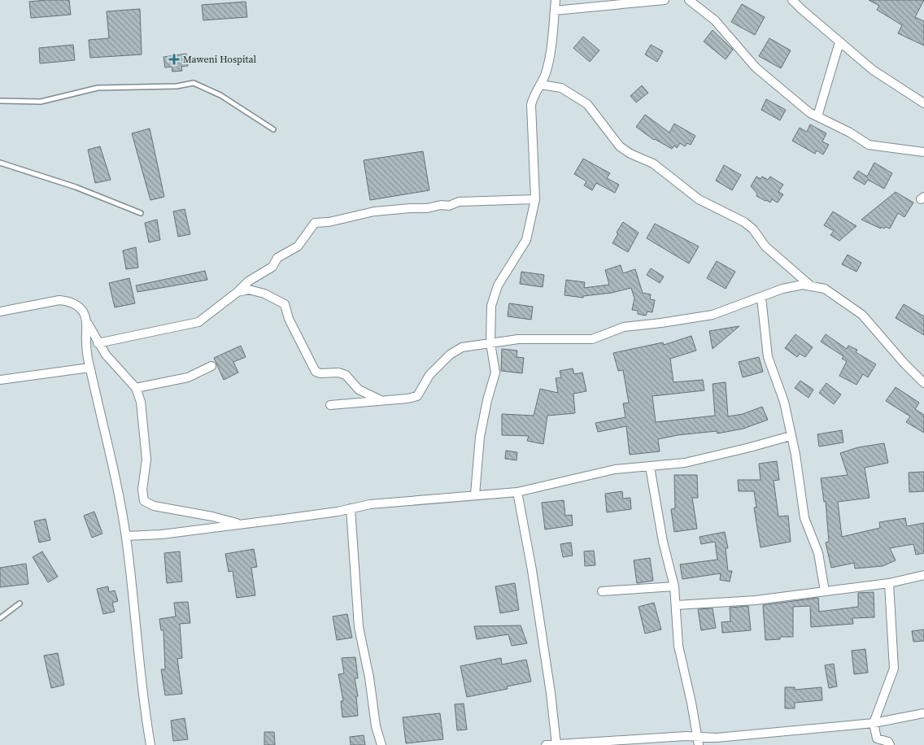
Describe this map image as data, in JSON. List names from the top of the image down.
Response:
{
  "places": {
    "health": ["Maweni Hospital"]
  }
}
